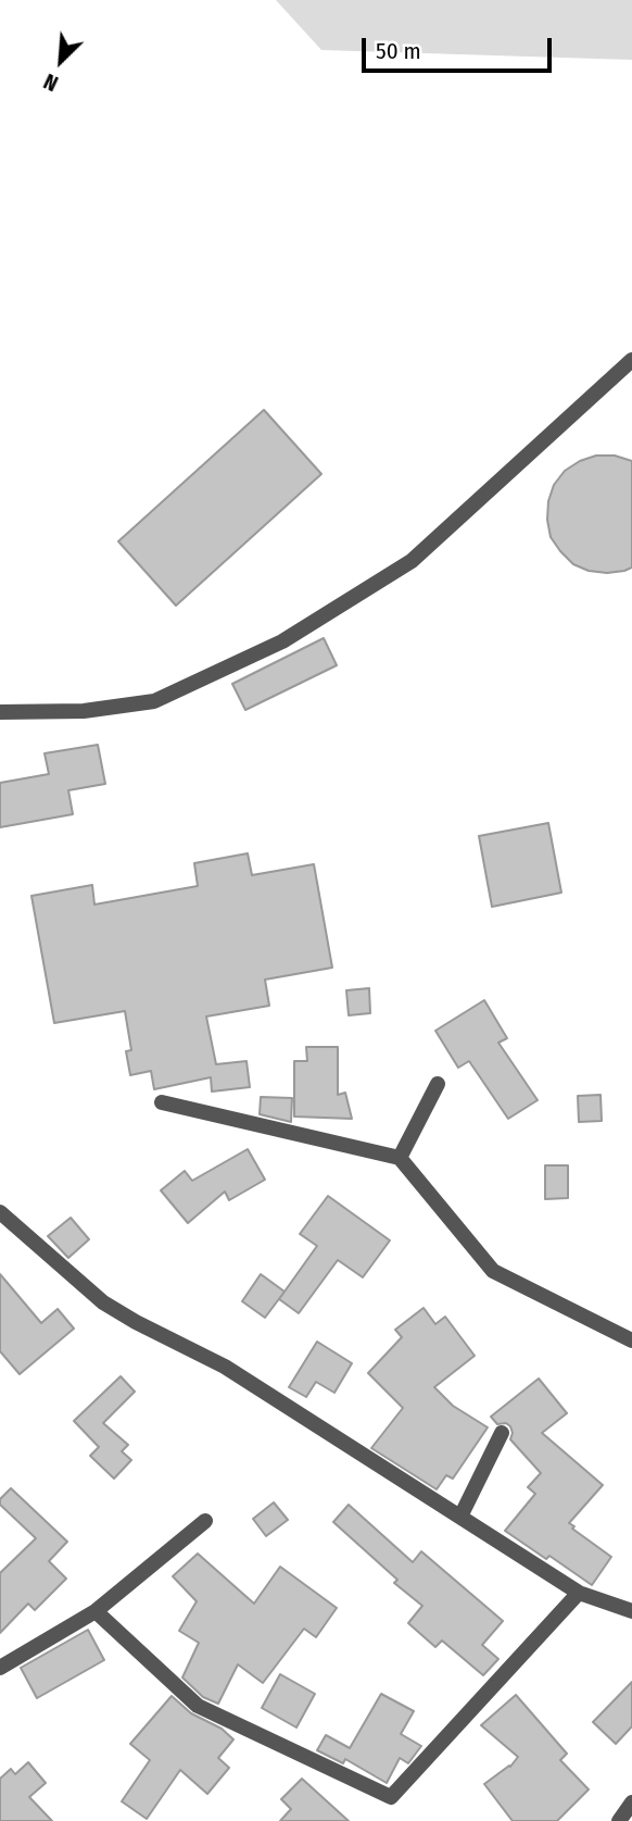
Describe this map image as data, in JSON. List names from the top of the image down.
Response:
{
  "scale_bar": "50 m",
  "north": "bottom left"
}
